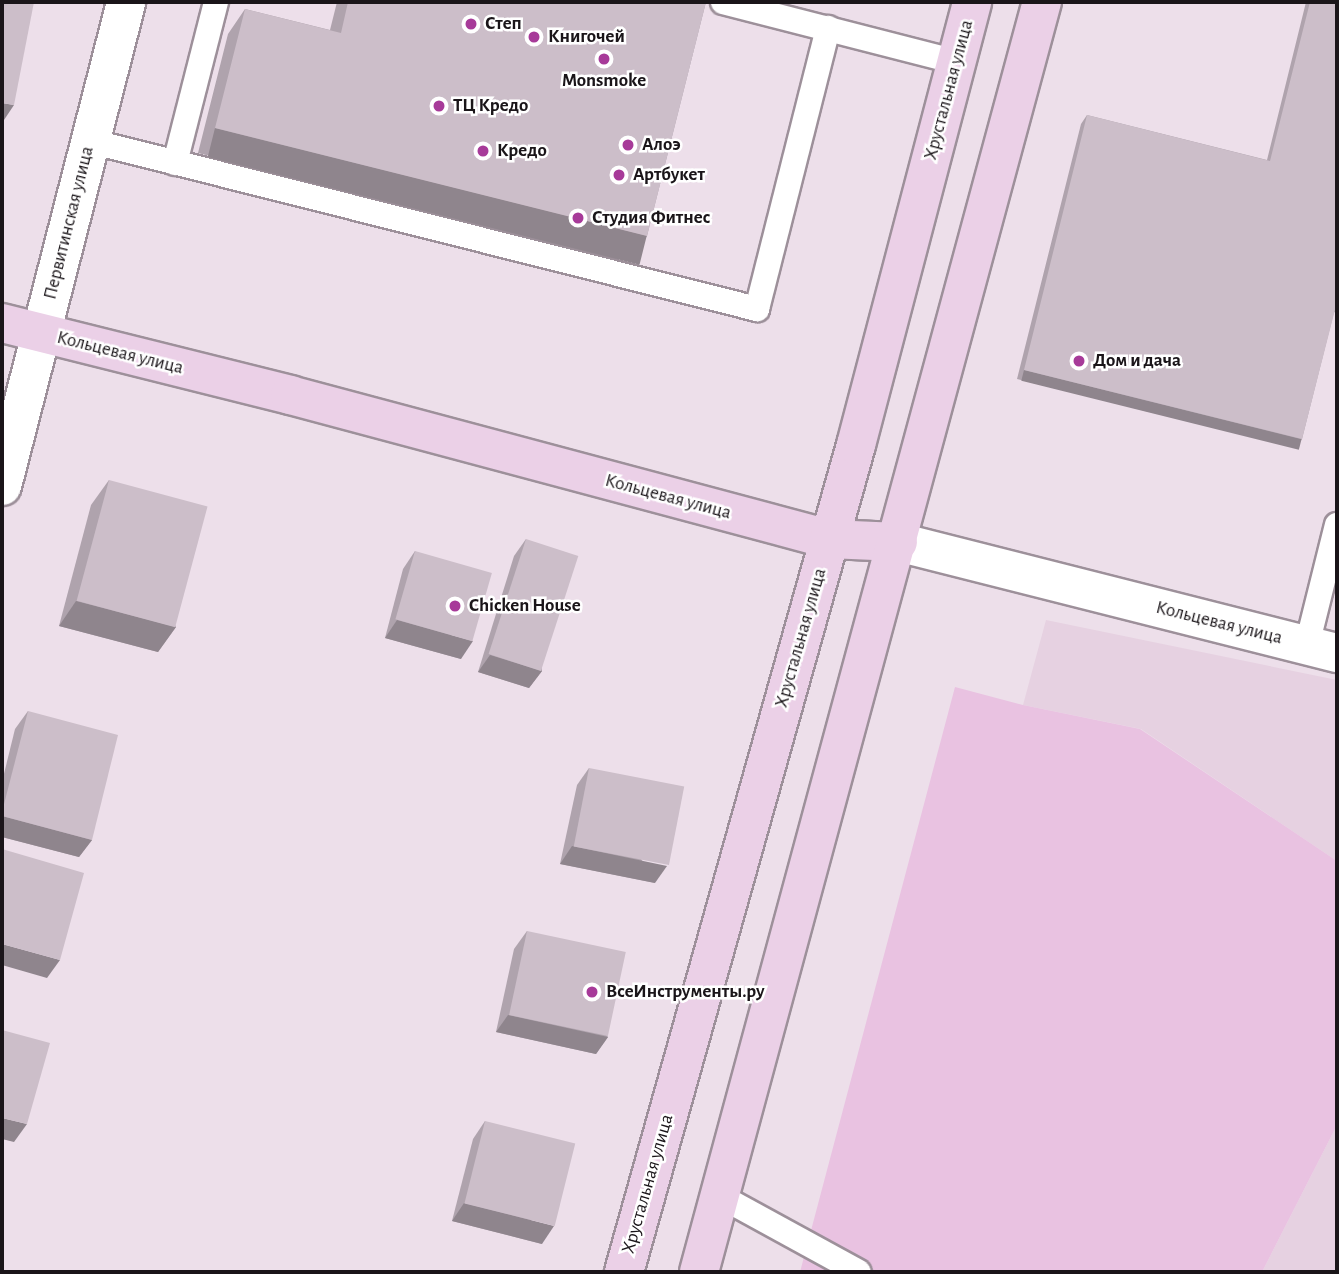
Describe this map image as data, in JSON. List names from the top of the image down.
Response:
{
  "streets": {
    "main road": ["Хрустальная улица", "Кольцевая улица"],
    "street": ["Первитинская улица"]
  },
  "crossings": [
    ["Хрустальная улица", "Кольцевая улица"],
    ["Первитинская улица", "Кольцевая улица"]
  ],
  "places": [
    "Степ",
    "Книгочей",
    "Monsmoke",
    "ТЦ Кредо",
    "Алоэ",
    "Кредо",
    "Артбукет",
    "Студия Фитнес",
    "Дом и дача",
    "Chicken House",
    "ВсеИнструменты.ру"
  ]
}
